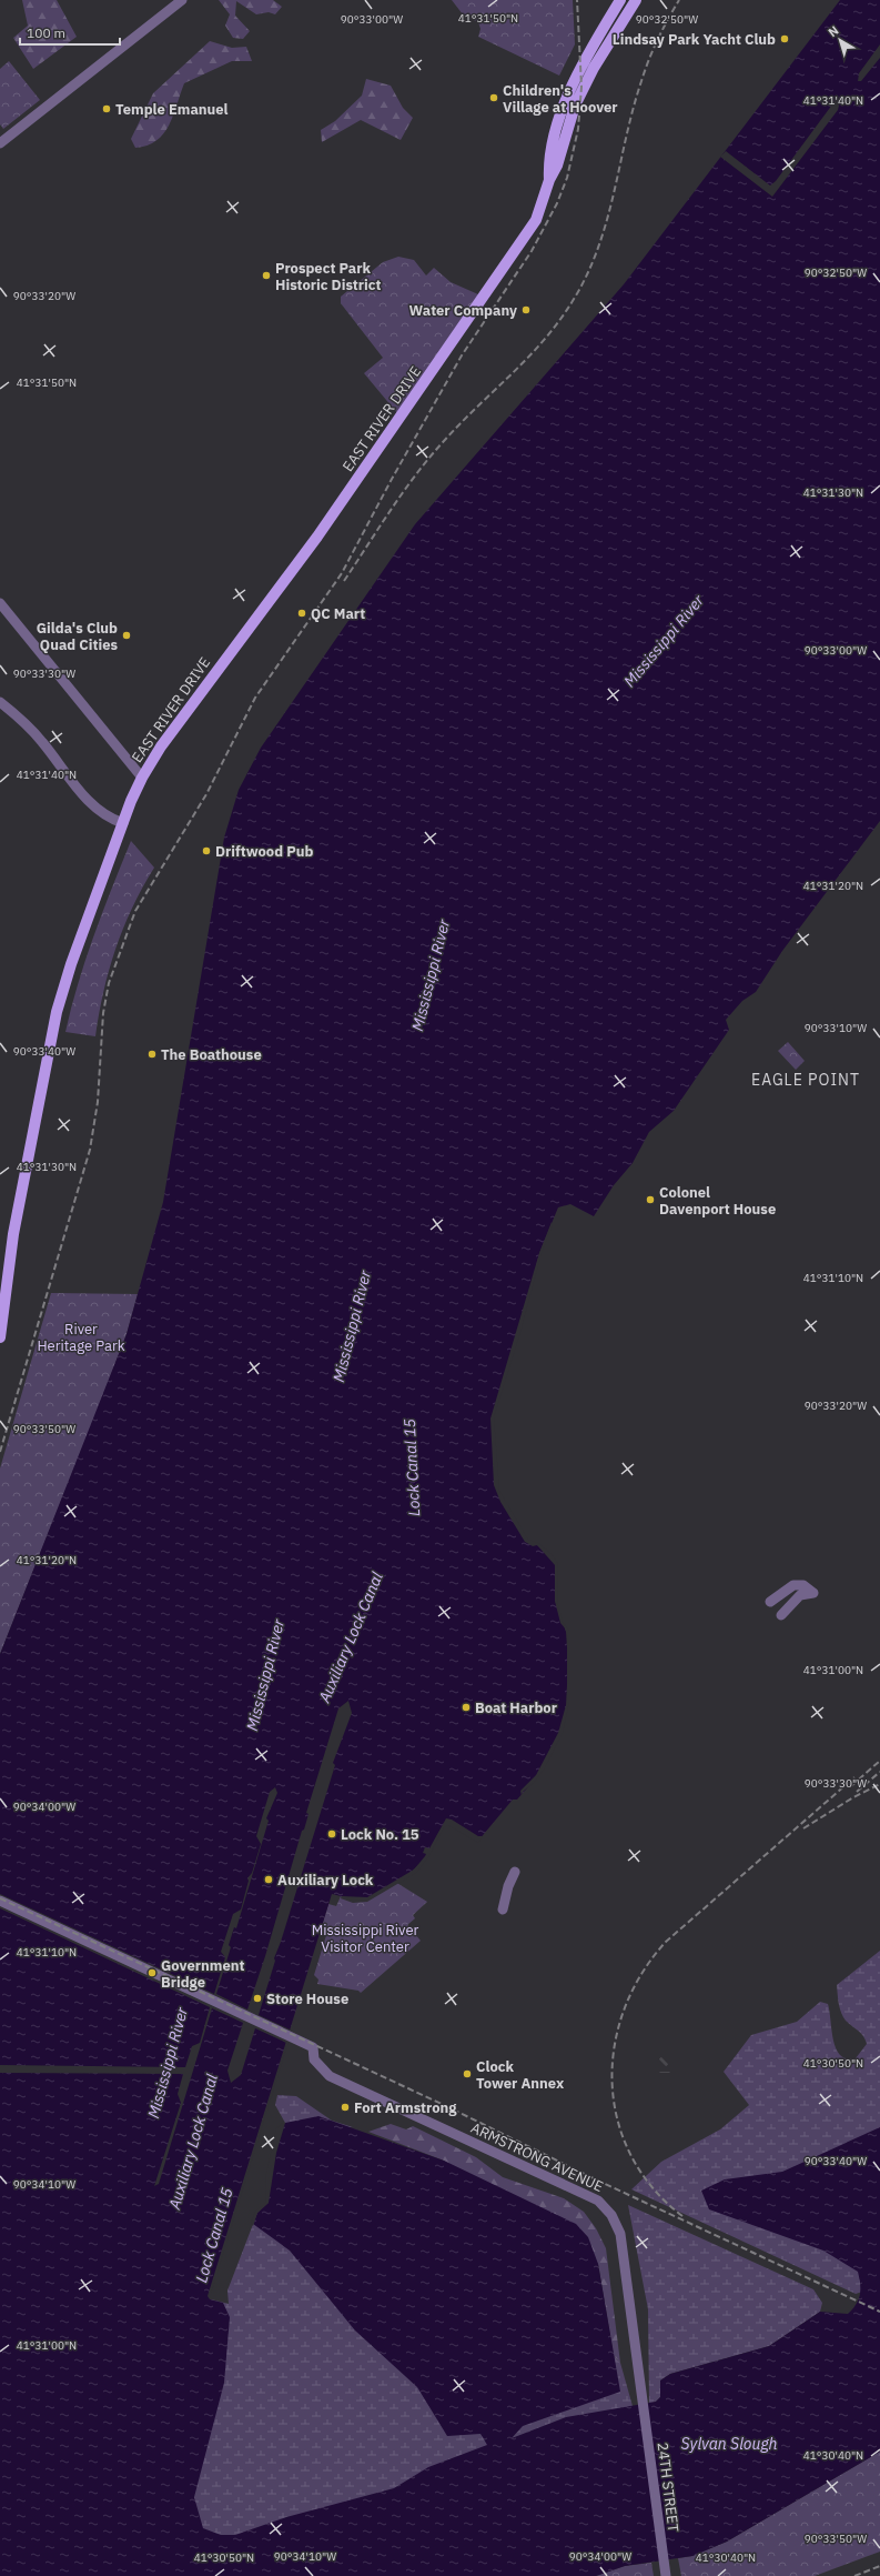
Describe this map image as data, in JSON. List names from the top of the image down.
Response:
{
  "streets": {
    "main road": ["EAST RIVER DRIVE"],
    "street": ["ARMSTRONG AVENUE", "24TH STREET"]
  },
  "crossings": [
    ["ARMSTRONG AVENUE", "24TH STREET"]
  ],
  "districts": ["EAGLE POINT"],
  "water": [
    "Mississippi River",
    "Lock Canal 15",
    "Auxiliary Lock Canal",
    "Sylvan Slough"
  ],
  "parks": ["River Heritage Park", "Mississippi River Visitor Center"],
  "places": [
    "Lindsay Park Yacht Club",
    "Children's Village at Hoover",
    "Temple Emanuel",
    "Prospect Park Historic District",
    "Water Company",
    "QC Mart",
    "Gilda's Club Quad Cities",
    "Driftwood Pub",
    "The Boathouse",
    "Colonel Davenport House",
    "Boat Harbor",
    "Lock No. 15",
    "Auxiliary Lock",
    "Government Bridge",
    "Store House",
    "Clock Tower Annex",
    "Fort Armstrong"
  ],
  "scale_bar": "100 m",
  "north": "top left",
  "coordinates": [
    "41°31'50\"N",
    "90°33'00\"W",
    "90°32'50\"W",
    "41°31'40\"N",
    "90°33'20\"W",
    "41°31'30\"N",
    "90°33'30\"W",
    "41°31'20\"N",
    "90°33'10\"W",
    "90°33'40\"W",
    "41°31'10\"N",
    "90°33'50\"W",
    "41°31'00\"N",
    "90°34'00\"W",
    "41°30'50\"N",
    "90°34'10\"W",
    "41°30'40\"N"
  ]
}
